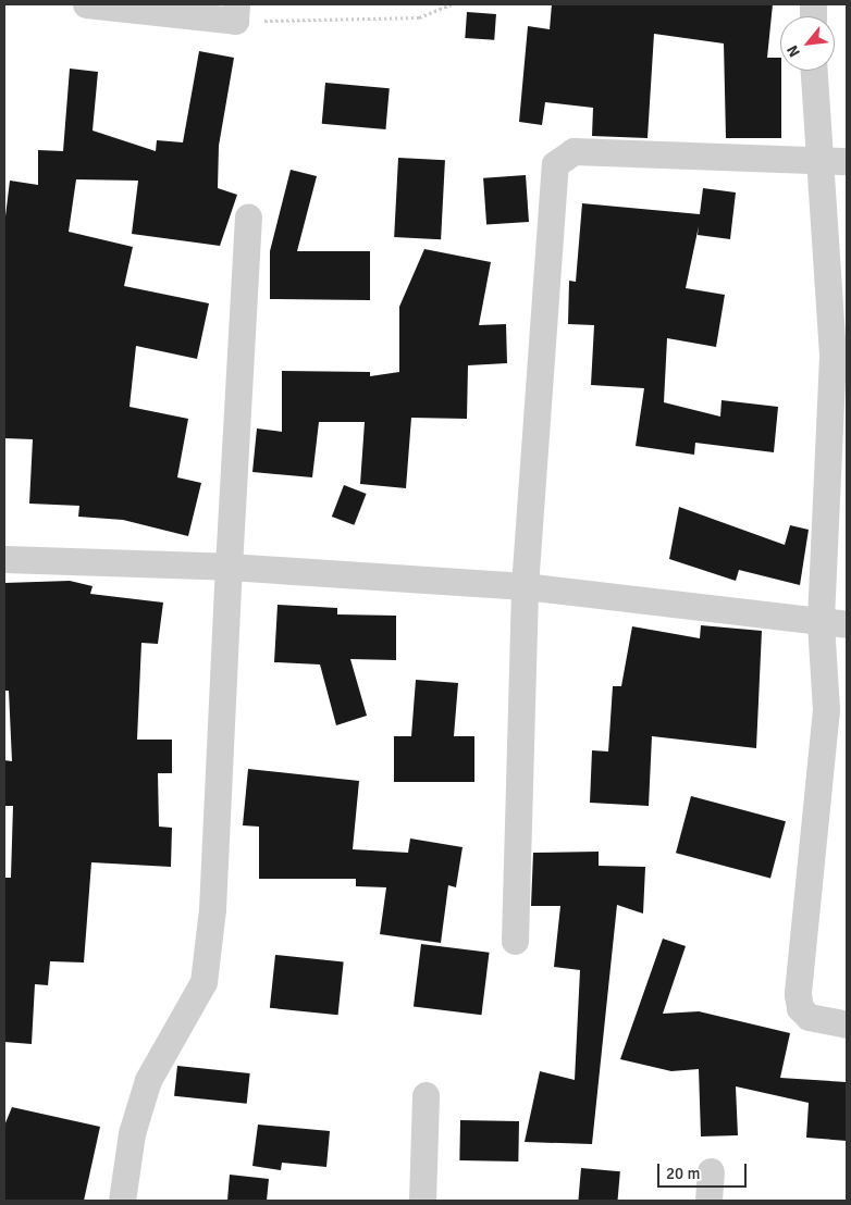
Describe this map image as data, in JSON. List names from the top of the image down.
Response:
{
  "scale_bar": "20 m",
  "north": "bottom left"
}
